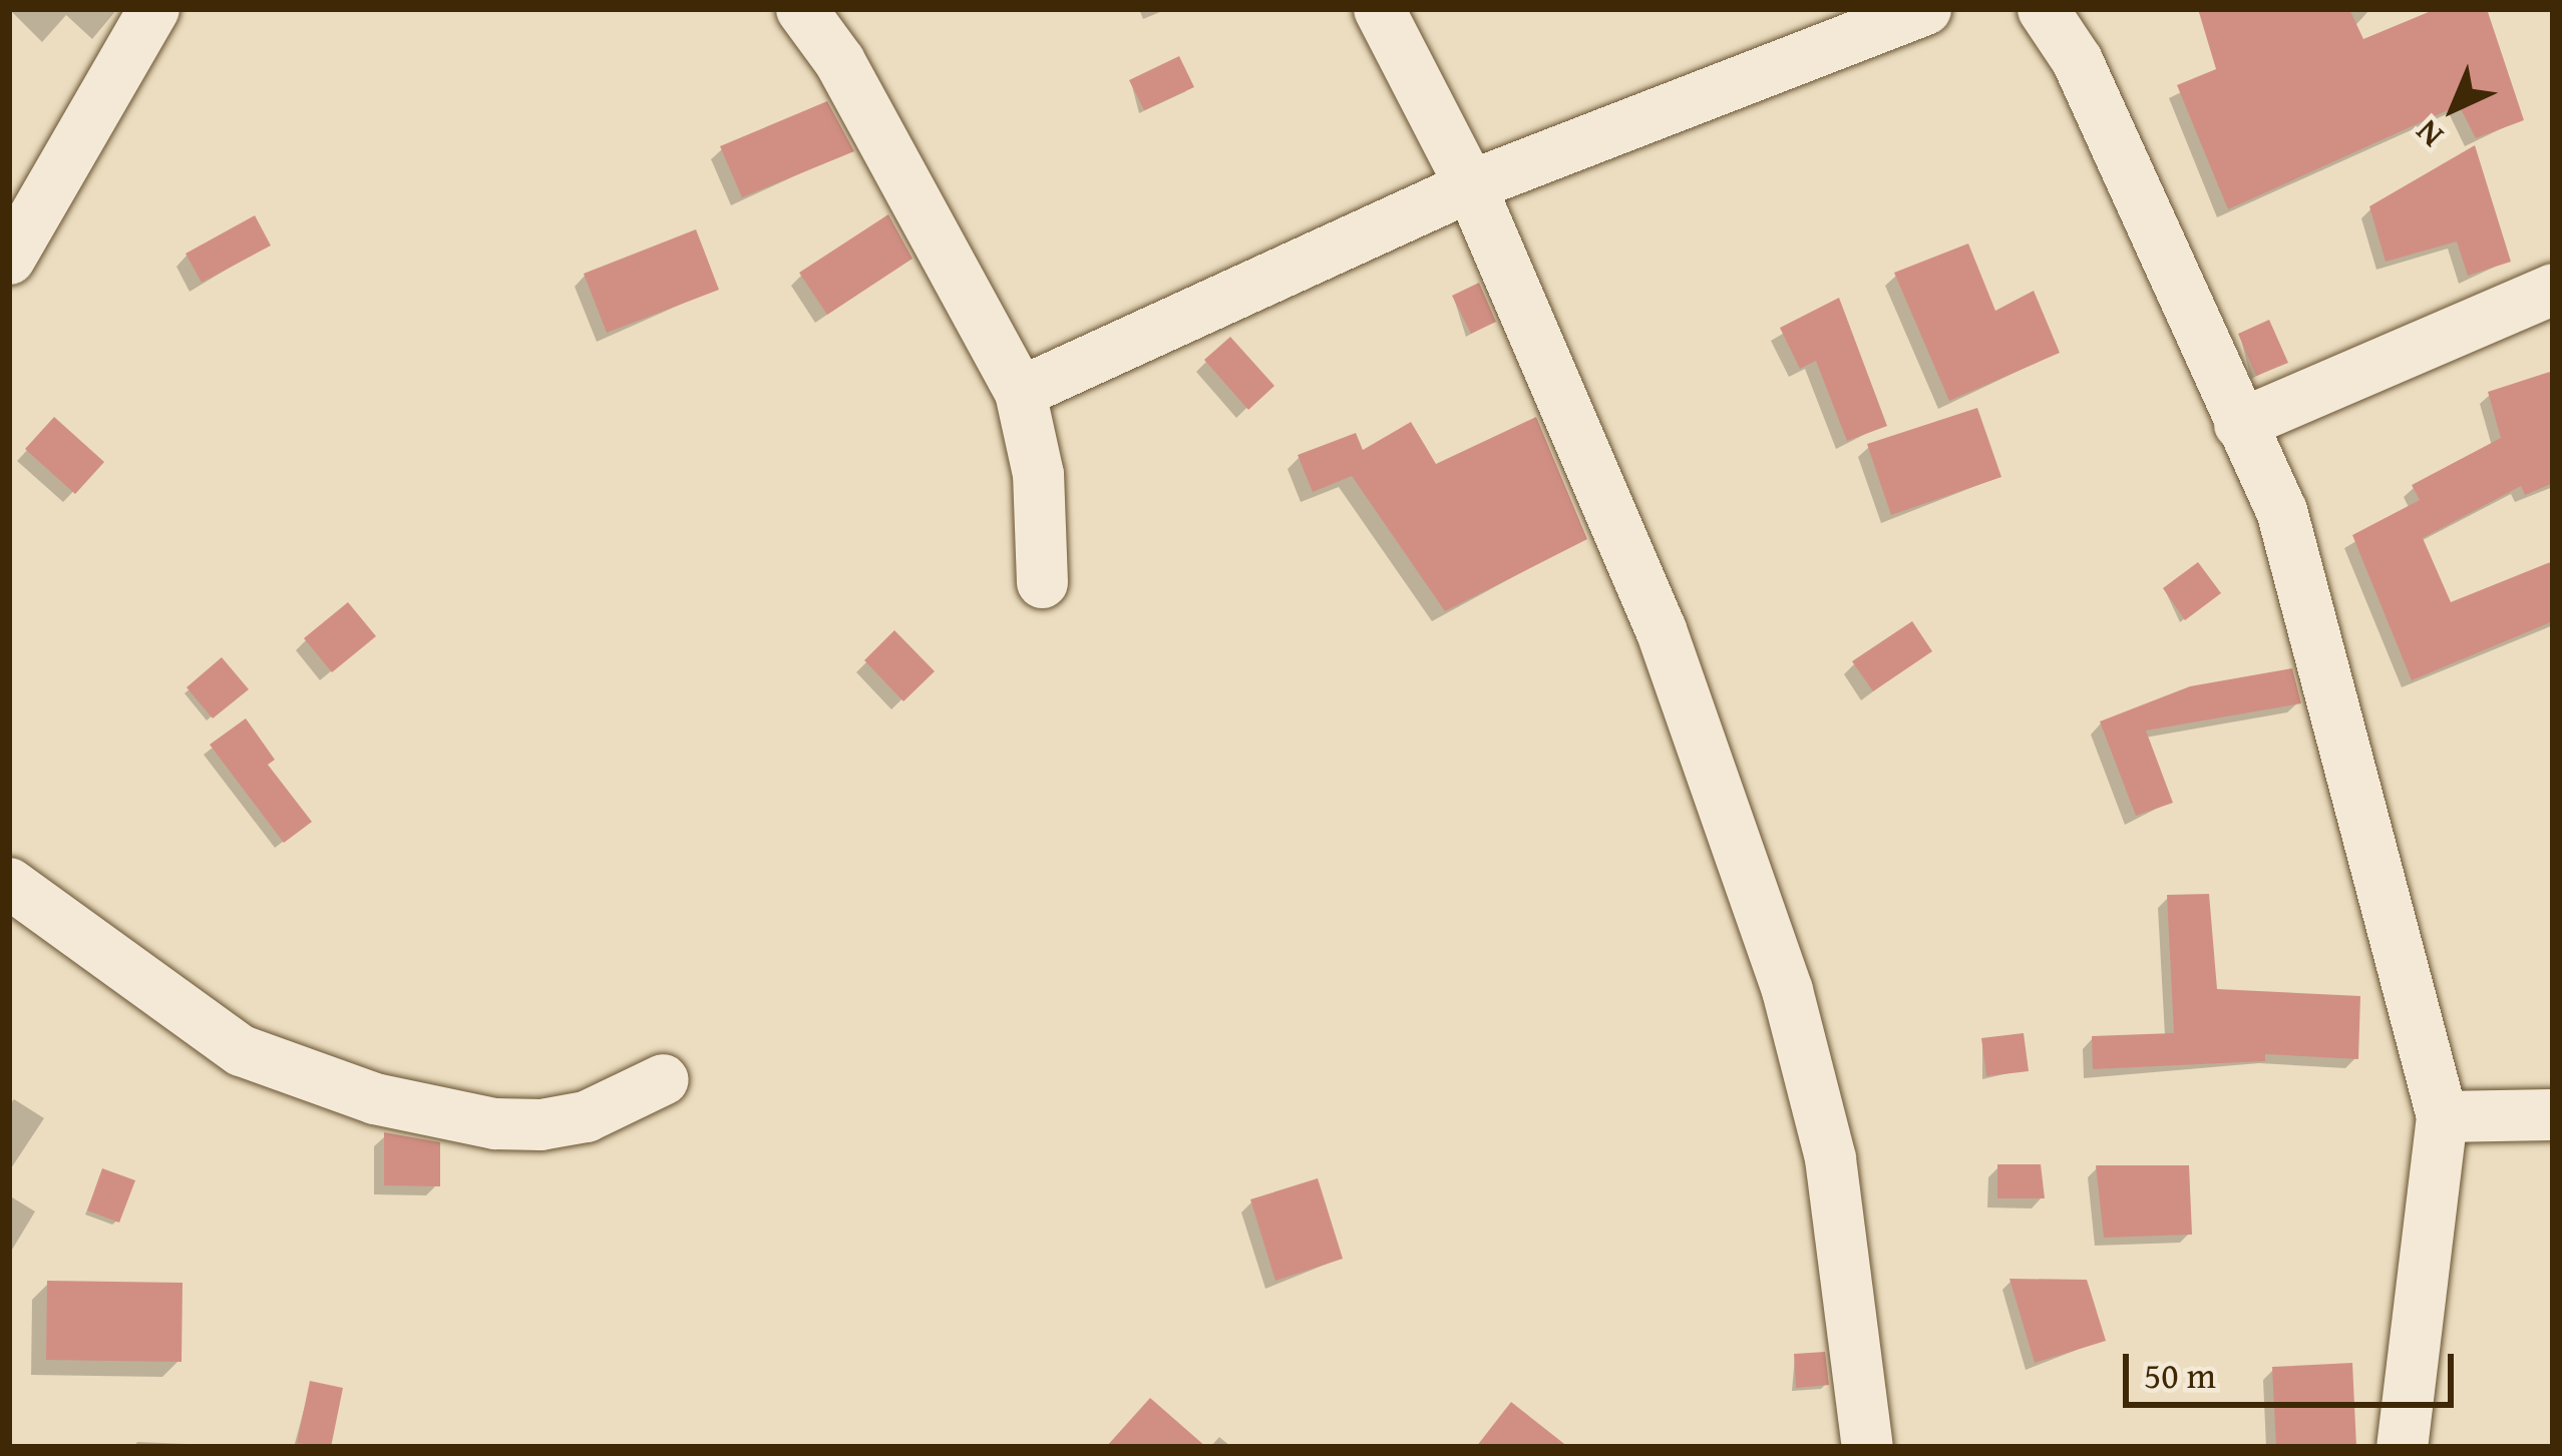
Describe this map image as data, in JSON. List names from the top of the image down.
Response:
{
  "scale_bar": "50 m",
  "north": "bottom left"
}
